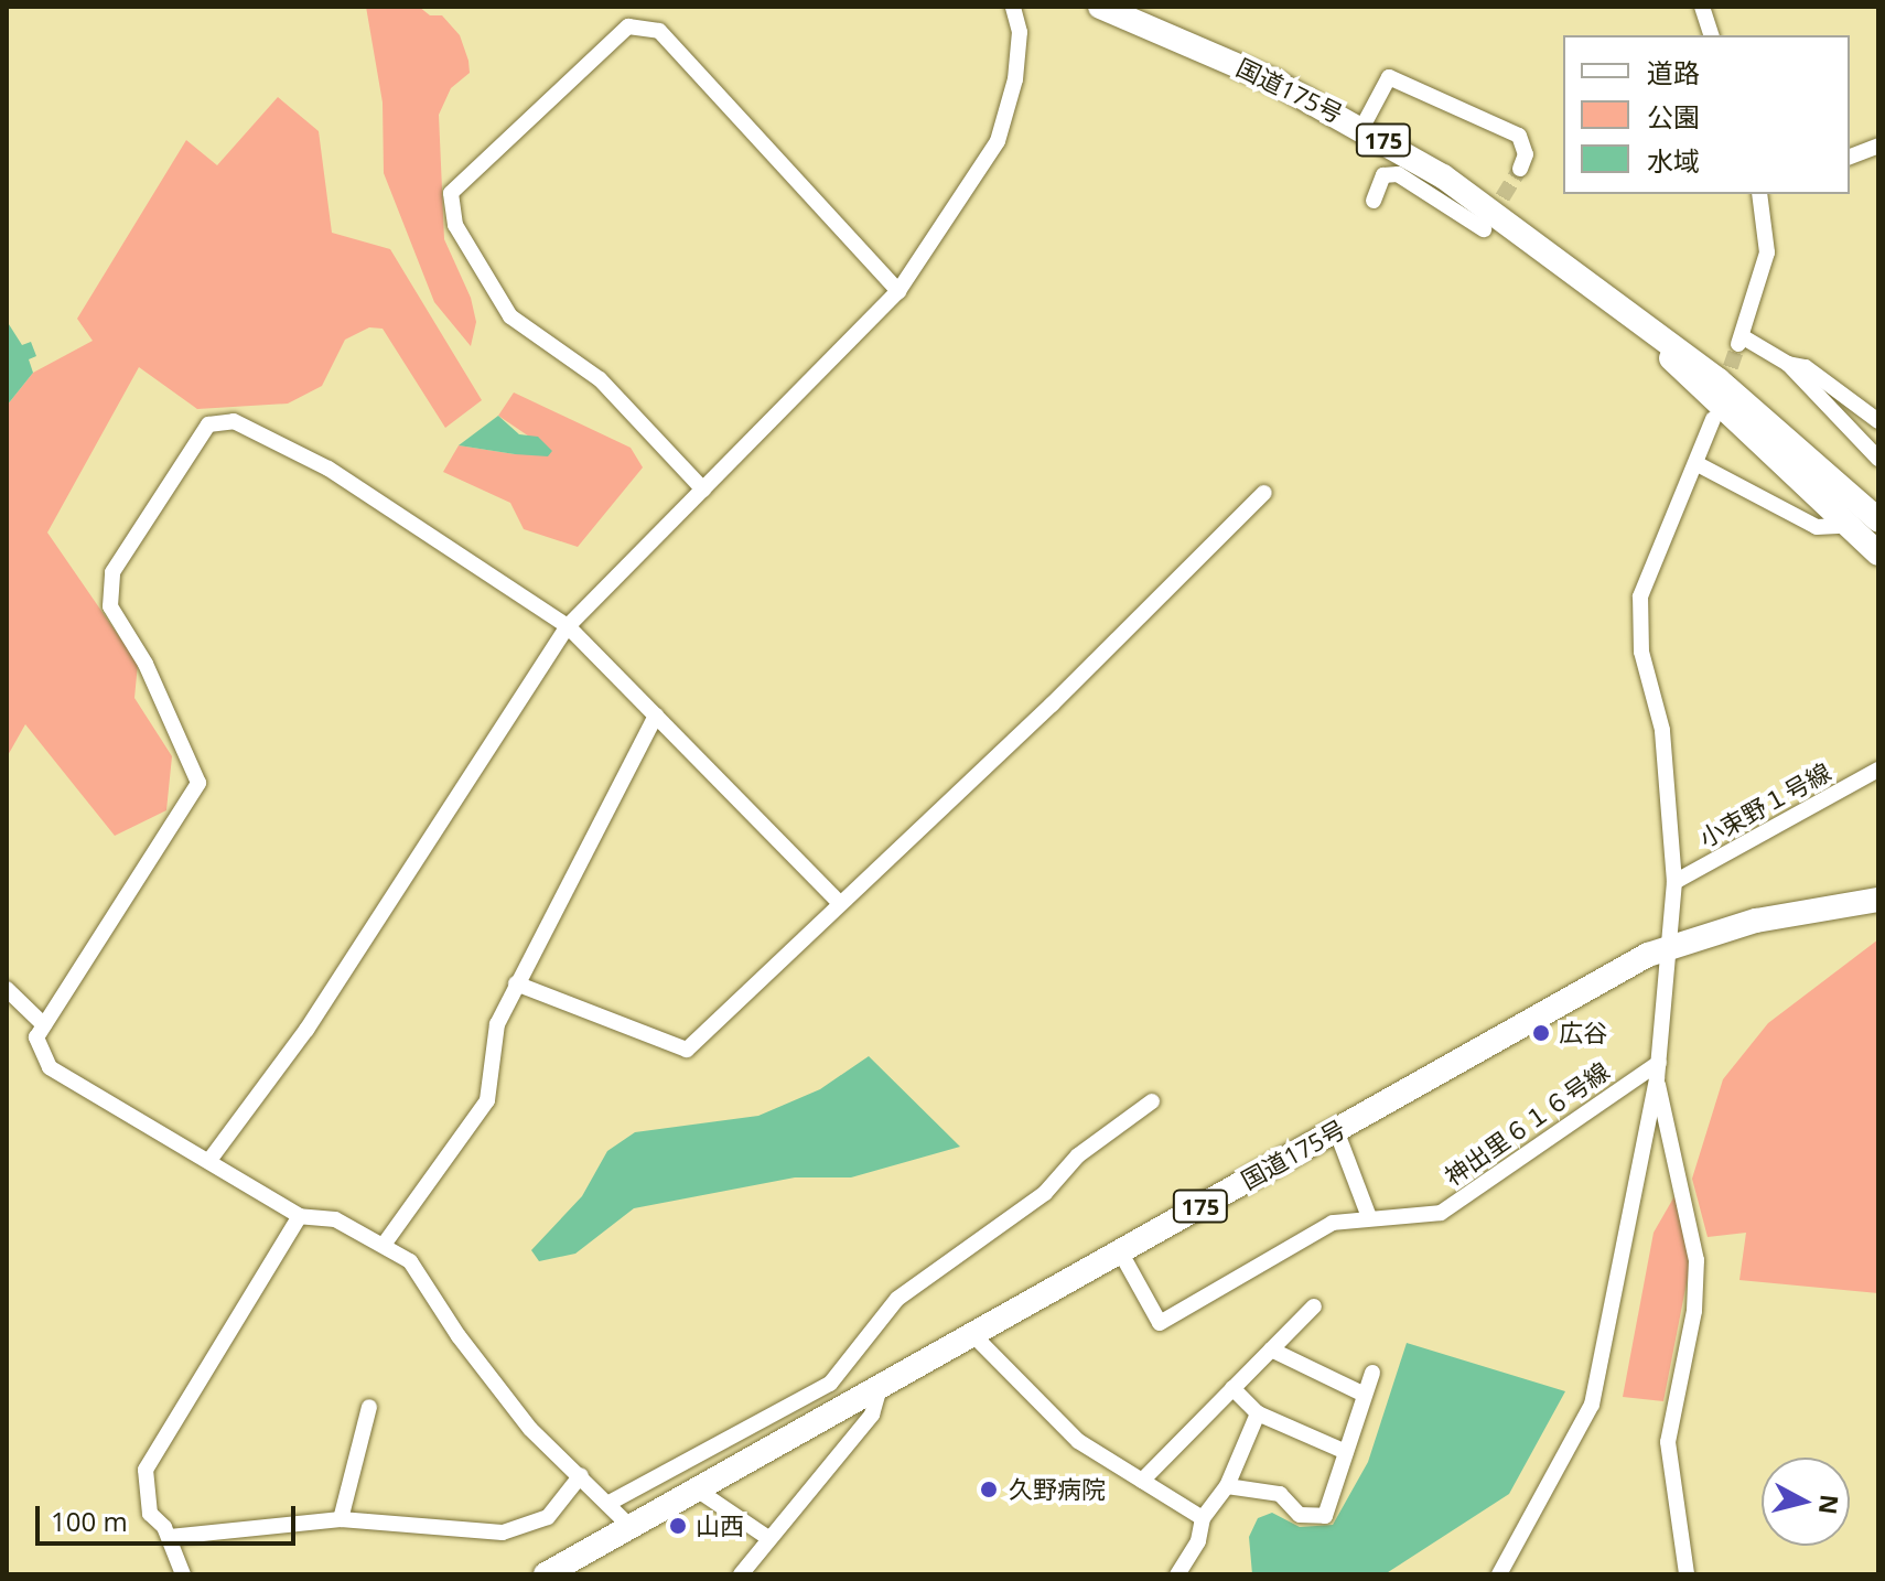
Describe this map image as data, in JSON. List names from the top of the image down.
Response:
{
  "streets": {
    "highway": ["国道175号", "175"],
    "street": ["小束野１号線", "神出里６１６号線"]
  },
  "crossings": [
    ["国道175号", "神出里６１６号線"]
  ],
  "places": ["広谷", "久野病院", "山西"],
  "legend": ["道路", "公園", "水域"],
  "scale_bar": "100 m",
  "north": "right"
}
